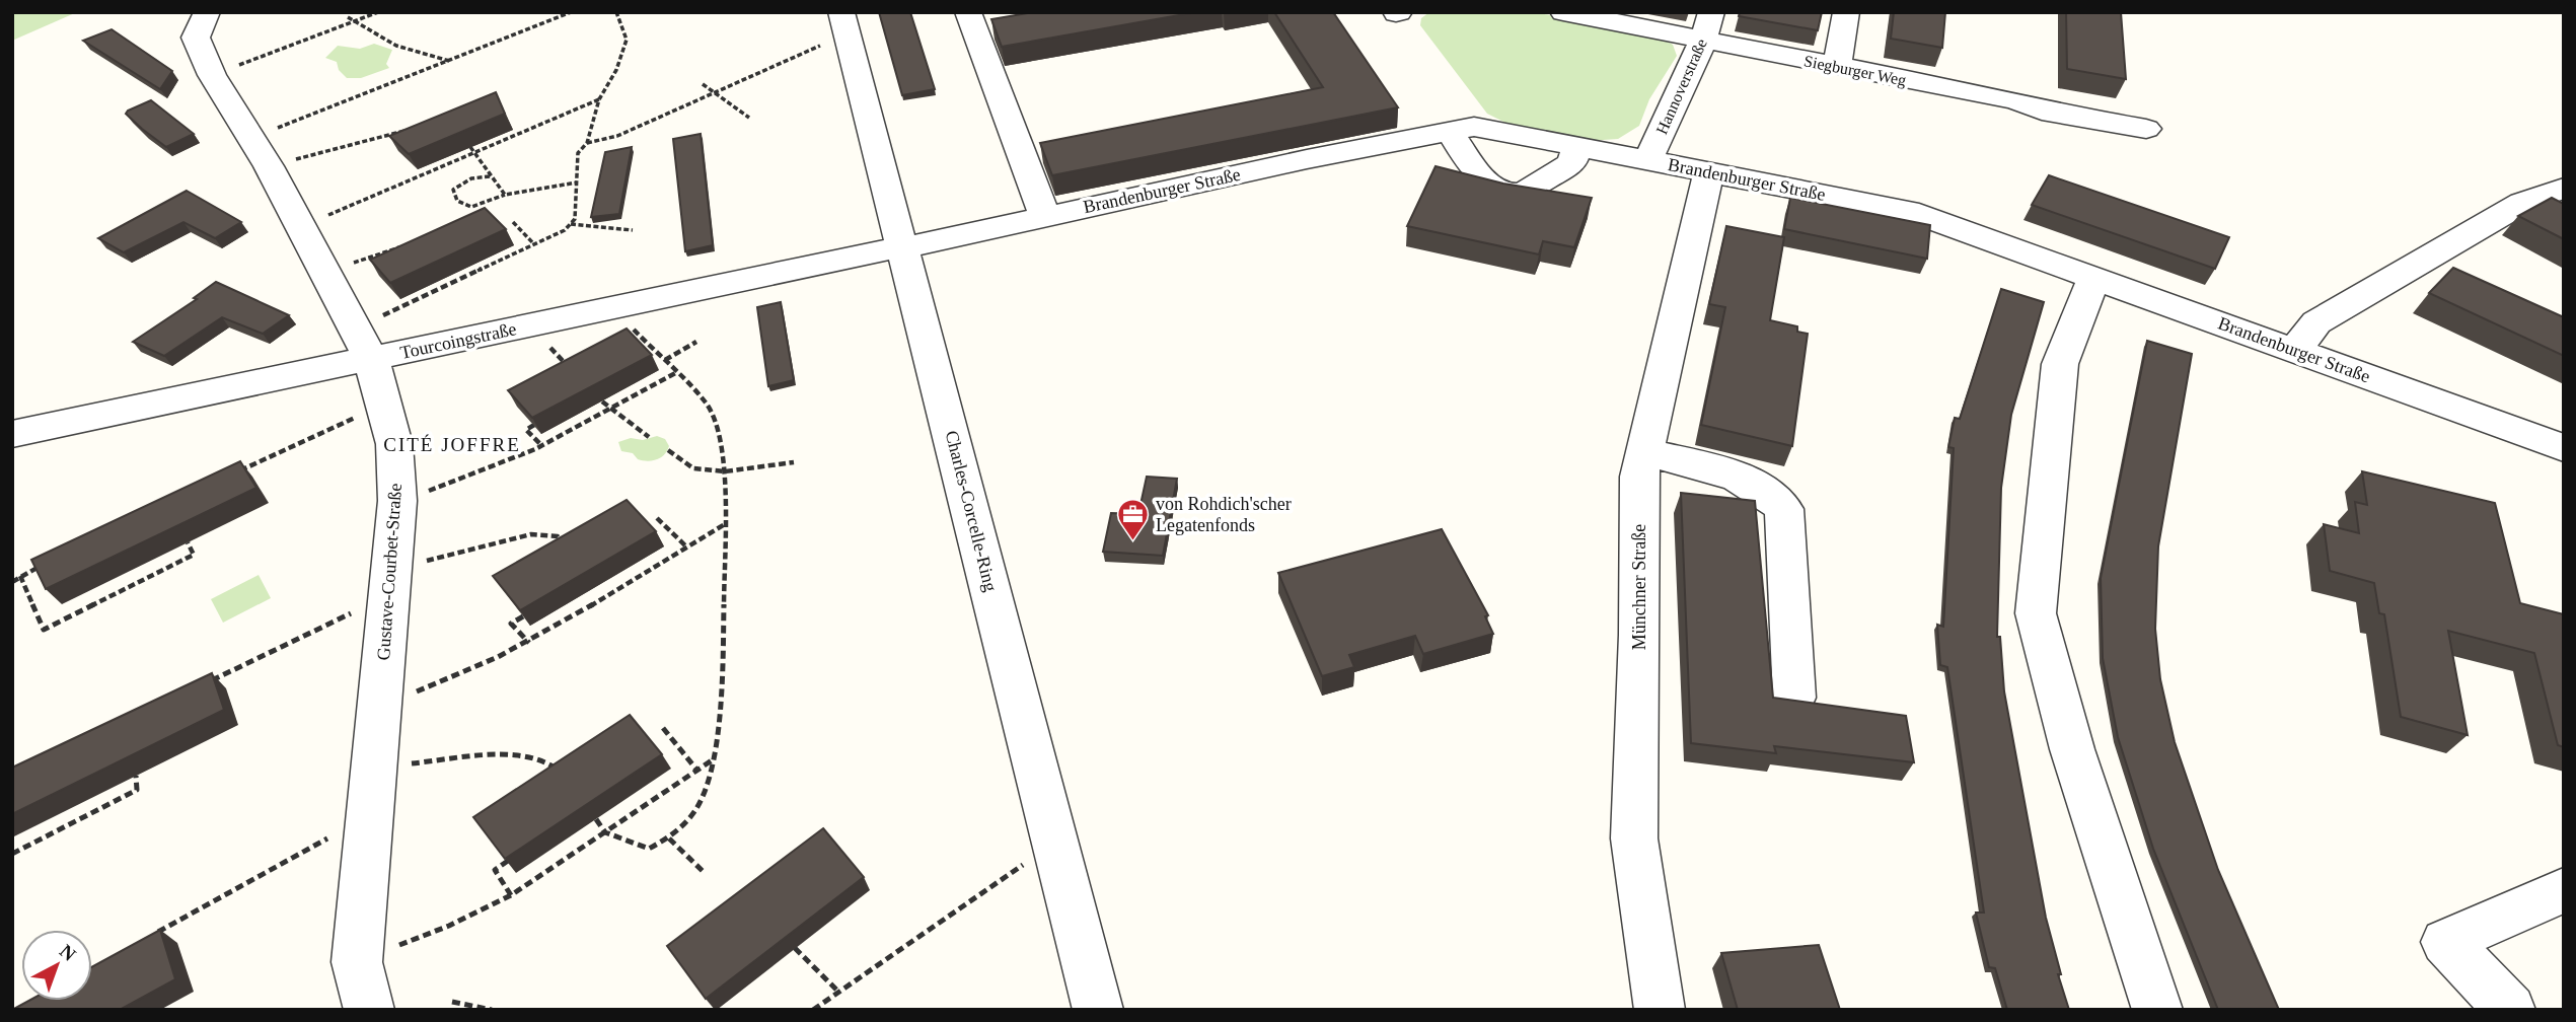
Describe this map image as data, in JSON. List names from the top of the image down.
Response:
{
  "streets": {
    "street": [
      "Siegburger Weg",
      "Hannoverstraße",
      "Brandenburger Straße",
      "Tourcoingstraße",
      "Charles-Corcelle-Ring",
      "Gustave-Courbet-Straße",
      "Münchner Straße"
    ]
  },
  "crossings": [
    ["Siegburger Weg", "Hannoverstraße"],
    ["Hannoverstraße", "Brandenburger Straße"],
    ["Brandenburger Straße", "Tourcoingstraße"],
    ["Brandenburger Straße", "Charles-Corcelle-Ring"],
    ["Brandenburger Straße", "Münchner Straße"],
    ["Tourcoingstraße", "Charles-Corcelle-Ring"],
    ["Tourcoingstraße", "Gustave-Courbet-Straße"]
  ],
  "districts": ["CITÉ JOFFRE"],
  "places": {
    "office": ["von Rohdich'scher Legatenfonds"]
  },
  "north": "top right"
}
